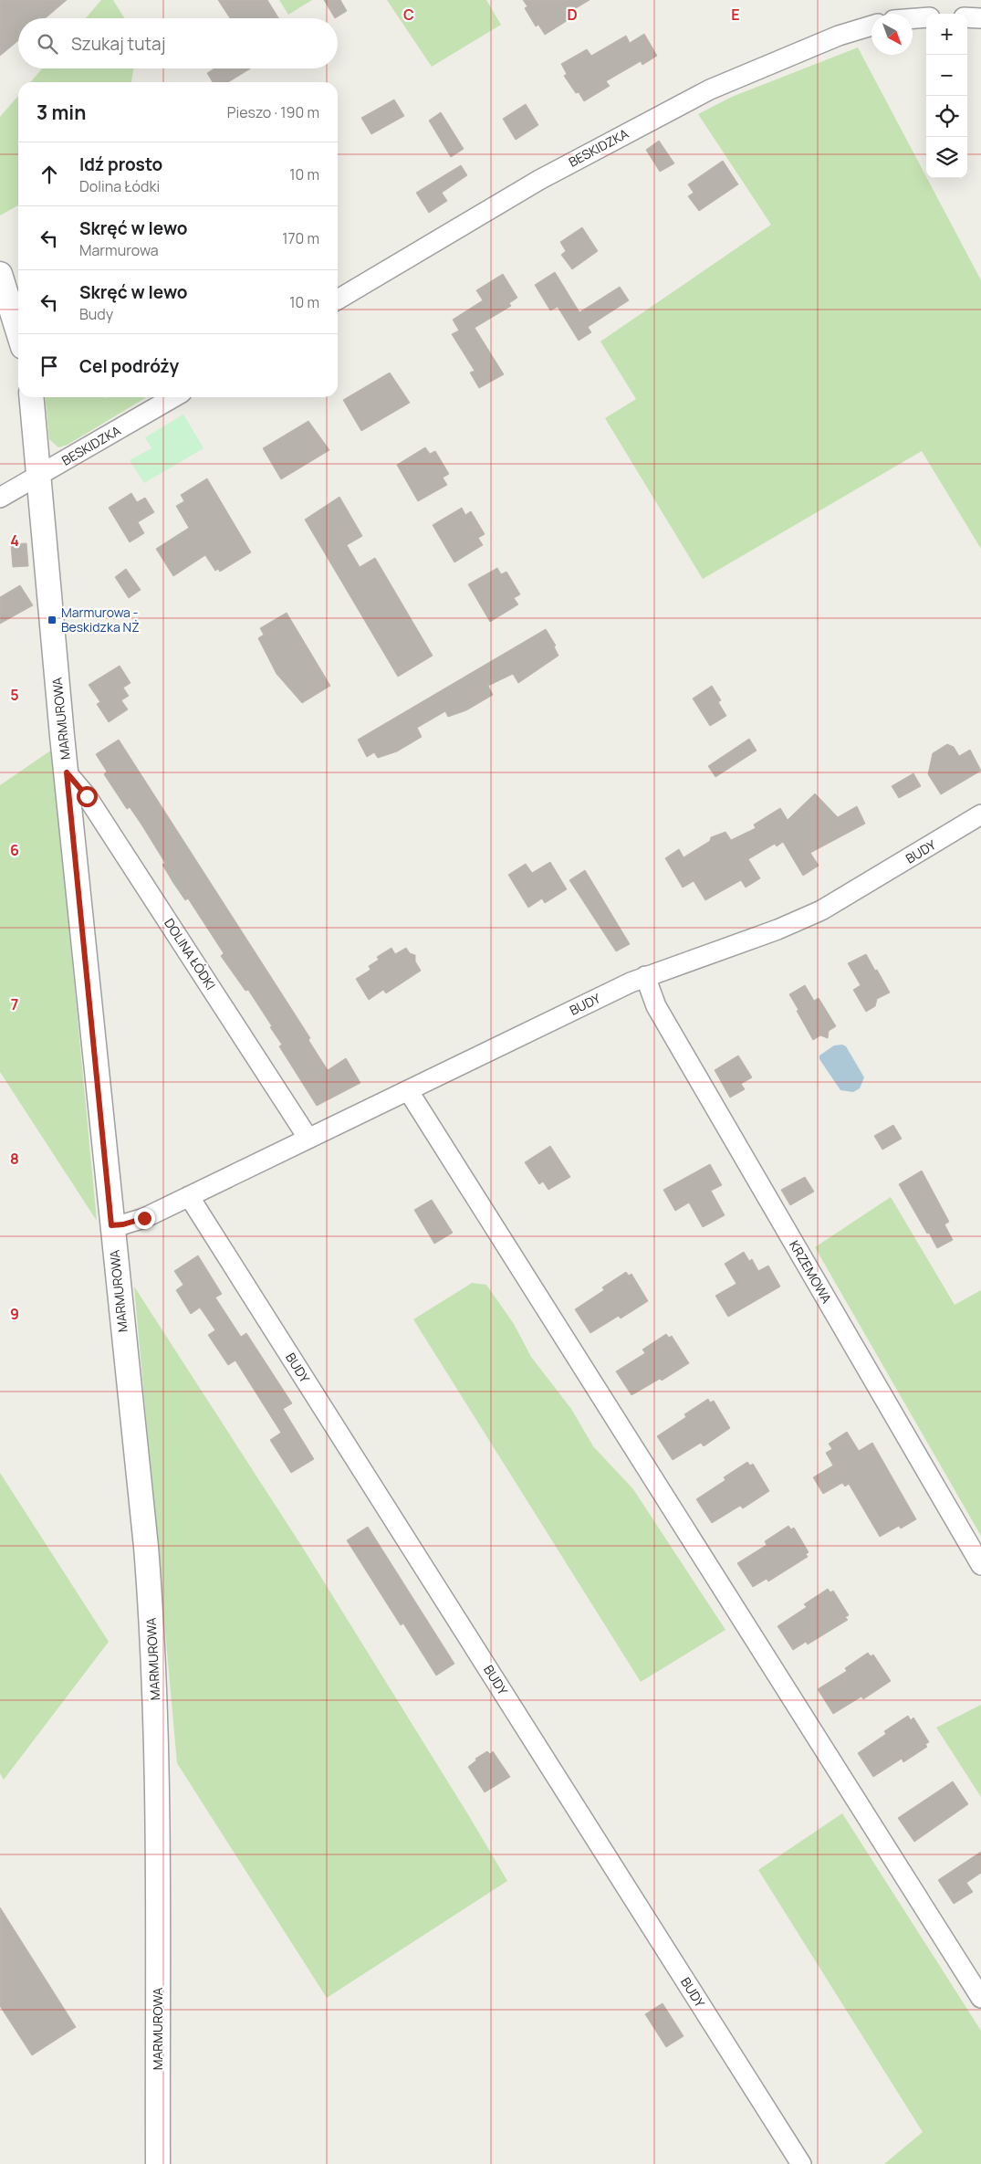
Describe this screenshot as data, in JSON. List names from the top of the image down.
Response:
{
  "streets": {
    "street": [
      "BESKIDZKA",
      "MARMUROWA",
      "BUDY",
      "DOLINA ŁÓDKI",
      "KRZEMOWA"
    ]
  },
  "crossings": [
    ["BESKIDZKA", "MARMUROWA"],
    ["MARMUROWA", "BUDY"],
    ["MARMUROWA", "DOLINA ŁÓDKI"],
    ["BUDY", "DOLINA ŁÓDKI"],
    ["BUDY", "KRZEMOWA"]
  ],
  "places": {
    "transit": ["Marmurowa - Beskidzka NŻ"]
  },
  "north": "bottom right",
  "page": {
    "map_buttons": ["+", "−"],
    "search": "Szukaj tutaj",
    "heading": ["3 min", "Pieszo · 190 m"],
    "list": [
      ["Idź prosto", "Dolina Łódki", "10 m"],
      ["Skręć w lewo", "Marmurowa", "170 m"],
      ["Skręć w lewo", "Budy", "10 m"],
      "Cel podróży"
    ]
  },
  "grid": {
    "columns": ["C", "D", "E"],
    "rows": [
      "4",
      "5",
      "6",
      "7",
      "8",
      "9"
    ]
  }
}
